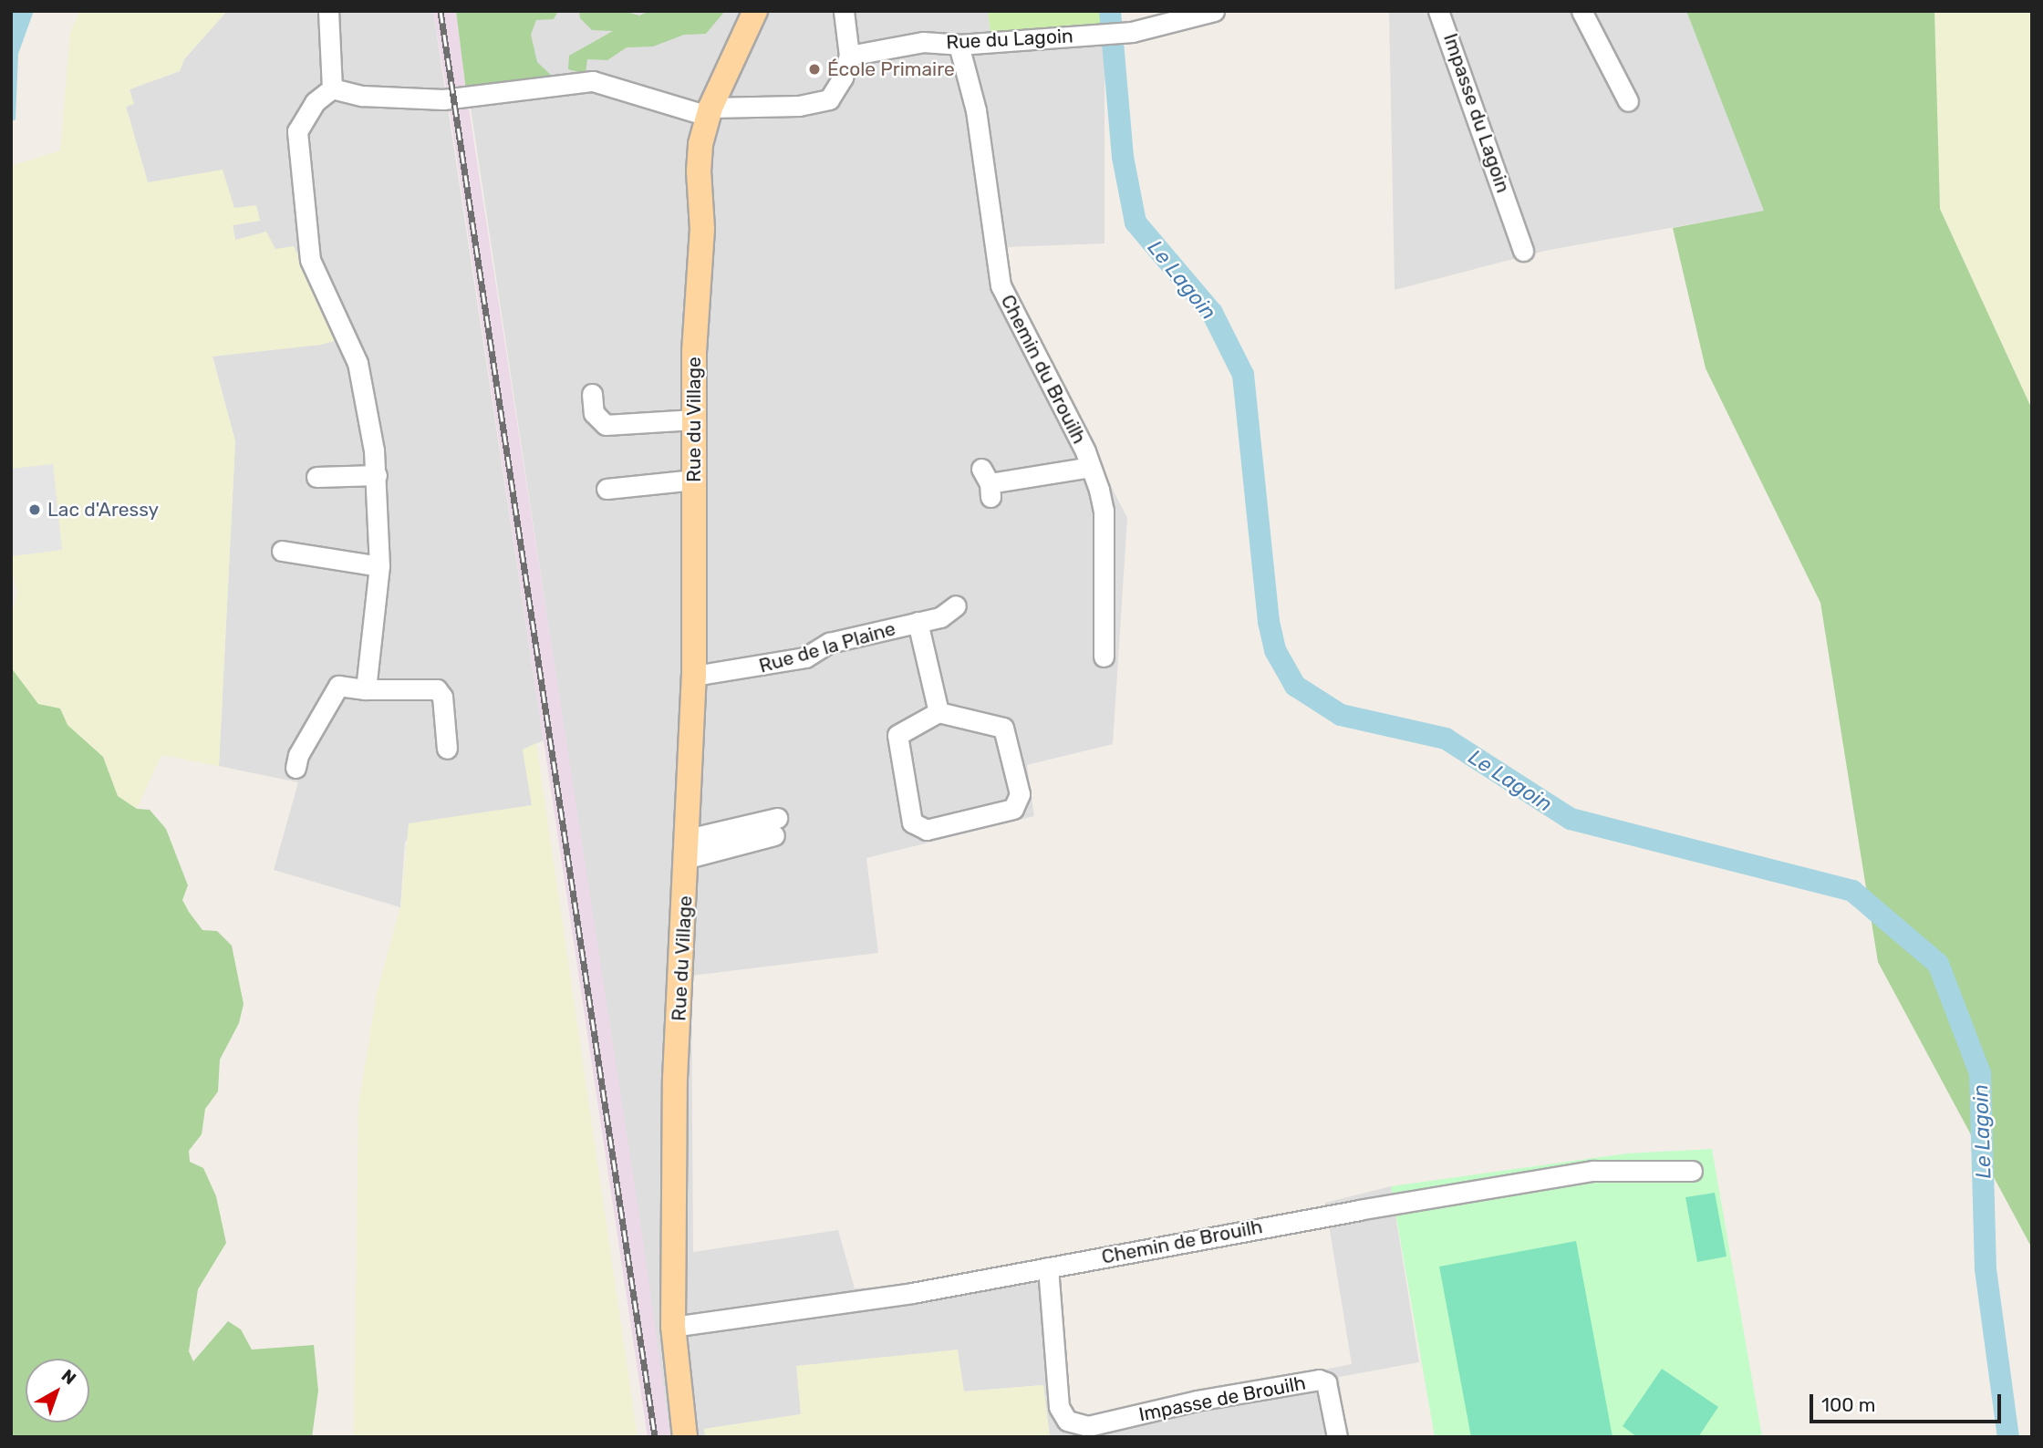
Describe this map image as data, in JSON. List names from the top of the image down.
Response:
{
  "streets": {
    "main road": ["Rue du Village"],
    "street": [
      "Rue du Lagoin",
      "Impasse du Lagoin",
      "Chemin du Brouilh",
      "Rue de la Plaine",
      "Chemin de Brouilh",
      "Impasse de Brouilh"
    ]
  },
  "crossings": [
    ["Rue du Lagoin", "Chemin du Brouilh"],
    ["Rue du Village", "Rue de la Plaine"],
    ["Rue du Village", "Chemin de Brouilh"],
    ["Chemin de Brouilh", "Impasse de Brouilh"]
  ],
  "water": ["Le Lagoin"],
  "places": ["École Primaire", "Lac d'Aressy"],
  "scale_bar": "100 m",
  "north": "top right"
}
